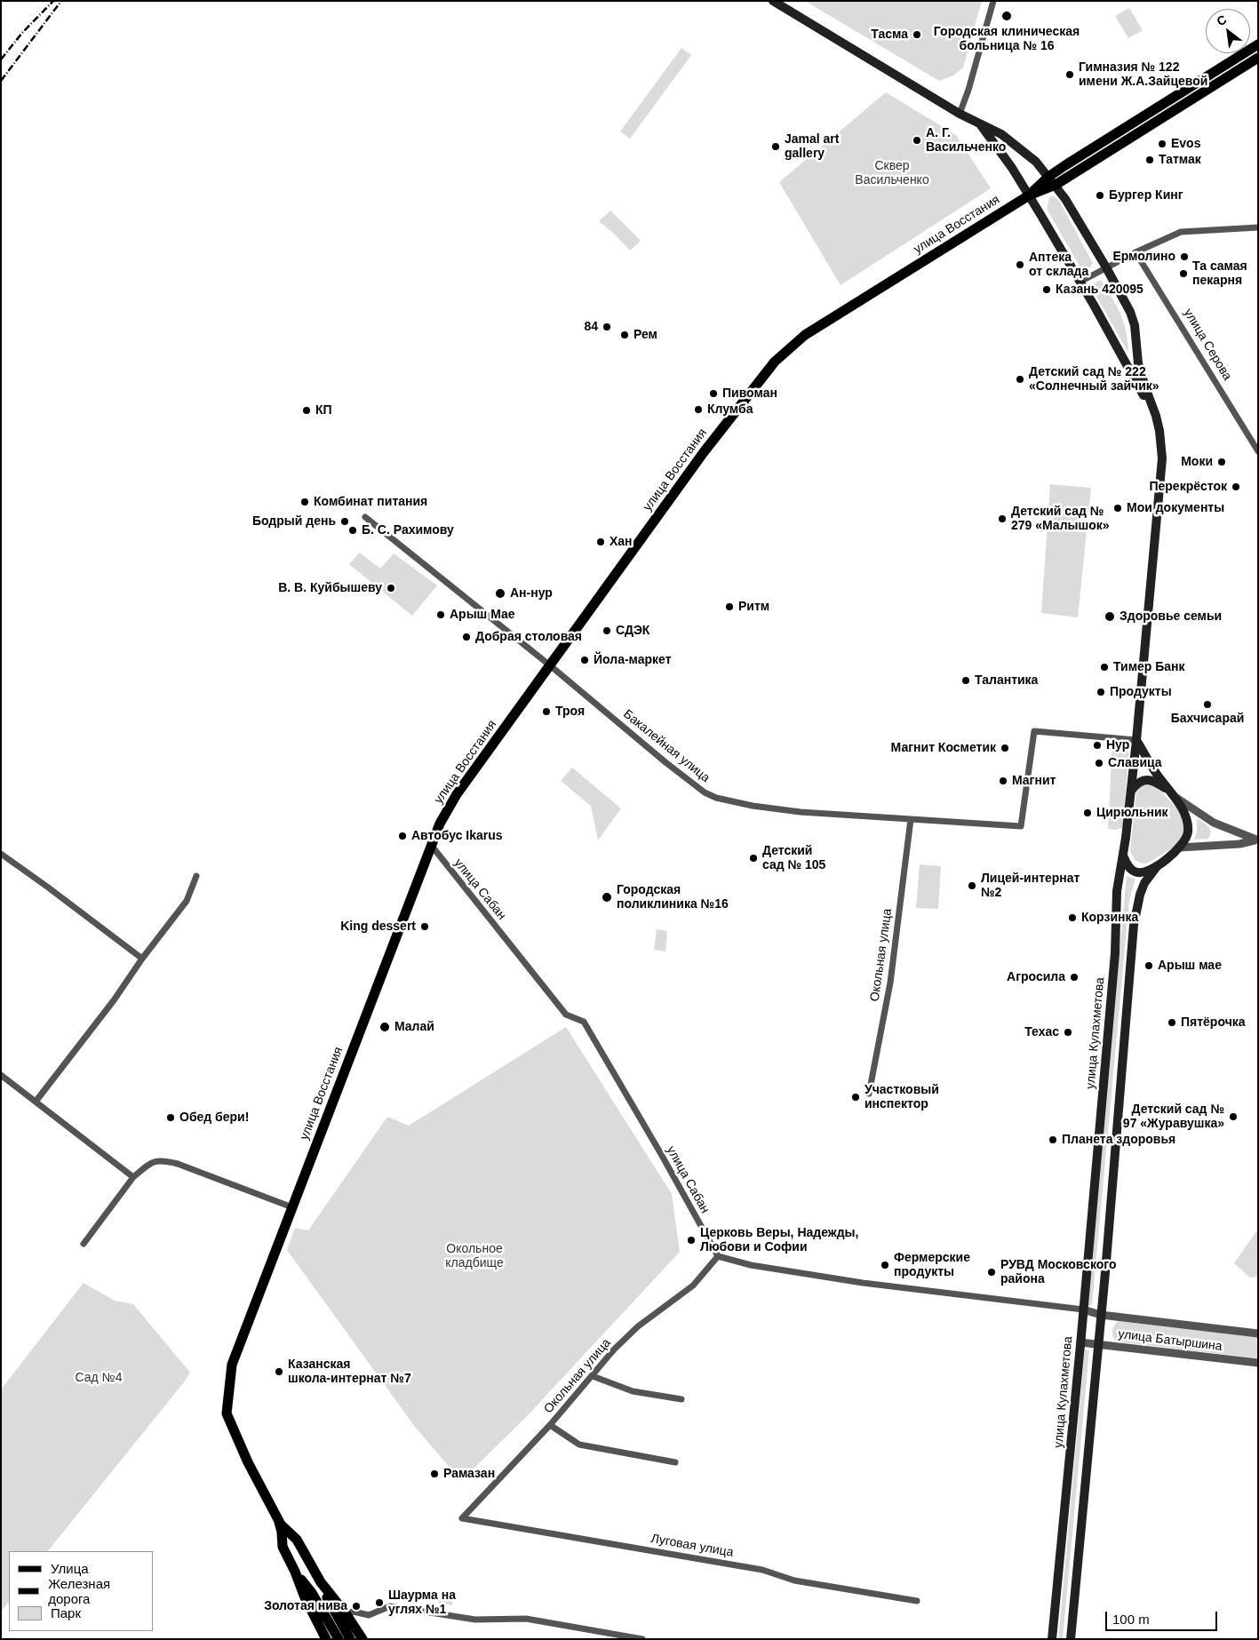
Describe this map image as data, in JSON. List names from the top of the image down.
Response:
{
  "streets": {
    "main road": ["улица Восстания", "улица Кулахметова"],
    "street": [
      "улица Серова",
      "Бакалейная улица",
      "улица Сабан",
      "Окольная улица",
      "улица Батыршина",
      "Луговая улица"
    ]
  },
  "crossings": [
    ["улица Восстания", "Бакалейная улица"],
    ["улица Восстания", "улица Сабан"],
    ["улица Восстания", "улица Кулахметова"],
    ["Бакалейная улица", "Окольная улица"],
    ["Бакалейная улица", "улица Кулахметова"],
    ["улица Сабан", "Окольная улица"],
    ["Окольная улица", "Луговая улица"],
    ["улица Кулахметова", "улица Батыршина"]
  ],
  "parks": ["Сквер Васильченко", "Окольное кладбище", "Сад №4"],
  "places": [
    "Городская клиническая больница № 16",
    "Тасма",
    "Гимназия № 122 имени Ж.А.Зайцевой",
    "А. Г. Васильченко",
    "Evos",
    "Jamal art gallery",
    "Татмак",
    "Бургер Кинг",
    "Ермолино",
    "Аптека от склада",
    "Та самая пекарня",
    "Казань 420095",
    "84",
    "Рем",
    "Детский сад № 222 «Солнечный зайчик»",
    "Пивоман",
    "Клумба",
    "КП",
    "Моки",
    "Перекрёсток",
    "Комбинат питания",
    "Мои документы",
    "Детский сад № 279 «Малышок»",
    "Бодрый день",
    "Б. С. Рахимову",
    "Хан",
    "В. В. Куйбышеву",
    "Ан-нур",
    "Ритм",
    "Арыш Мае",
    "Здоровье семьи",
    "СДЭК",
    "Добрая столовая",
    "Йола-маркет",
    "Тимер Банк",
    "Талантика",
    "Продукты",
    "Бахчисарай",
    "Троя",
    "Нур",
    "Магнит Косметик",
    "Славица",
    "Магнит",
    "Цирюльник",
    "Автобус Ikarus",
    "Детский сад № 105",
    "Лицей-интернат №2",
    "Городская поликлиника №16",
    "Корзинка",
    "King dessert",
    "Арыш мае",
    "Агросила",
    "Пятёрочка",
    "Малай",
    "Техас",
    "Участковый инспектор",
    "Детский сад № 97 «Журавушка»",
    "Обед бери!",
    "Планета здоровья",
    "Церковь Веры, Надежды, Любови и Софии",
    "Фермерские продукты",
    "РУВД Московского района",
    "Казанская школа-интернат №7",
    "Рамазан",
    "Шаурма на углях №1",
    "Золотая нива"
  ],
  "legend": ["Улица", "Железная дорога", "Парк"],
  "scale_bar": "100 m",
  "north": "top left"
}
